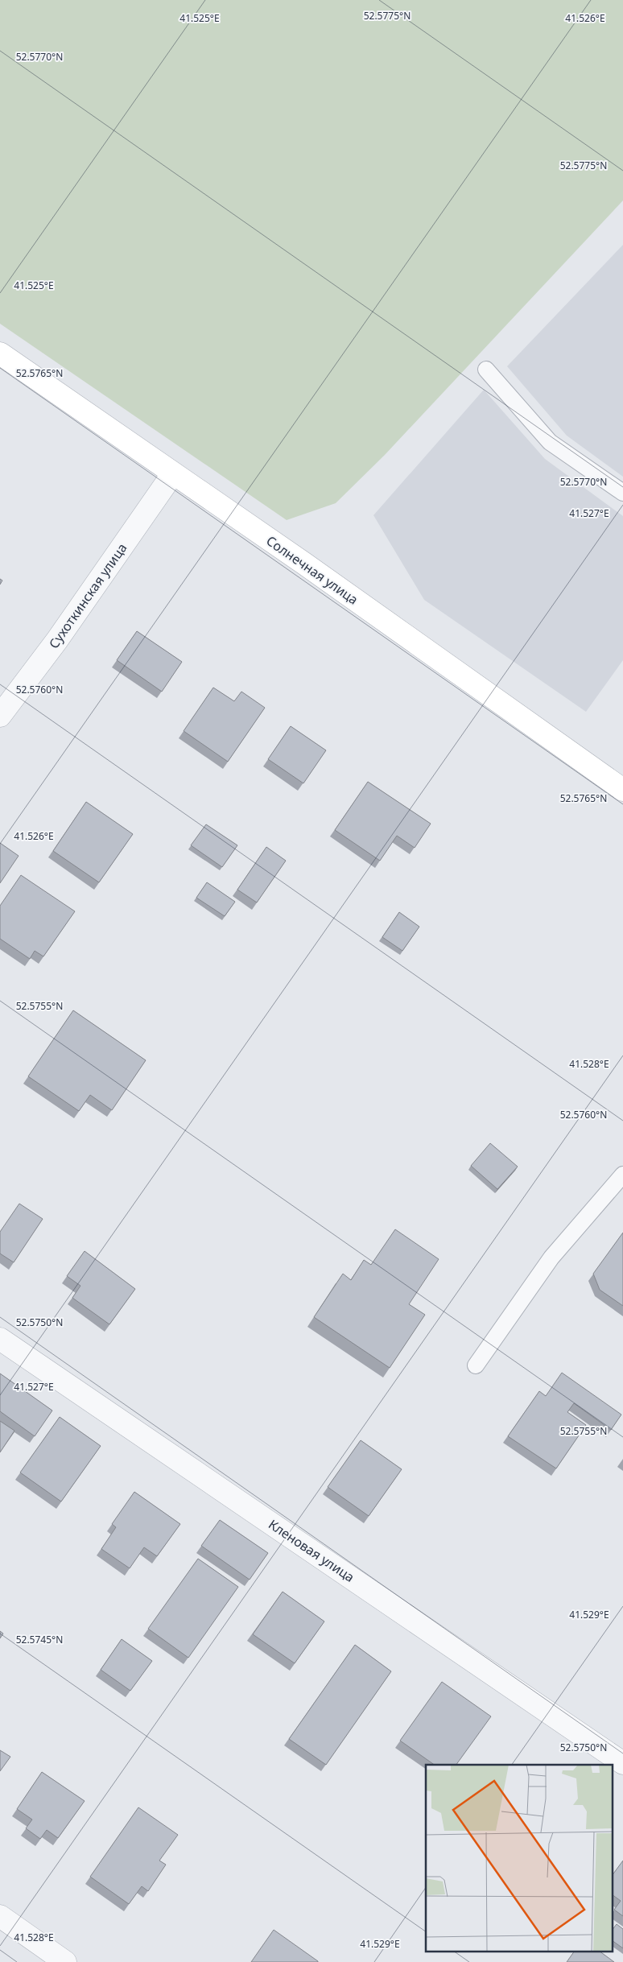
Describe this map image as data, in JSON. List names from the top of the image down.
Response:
{
  "streets": {
    "street": ["Солнечная улица", "Сухоткинская улица", "Кленовая улица"]
  },
  "crossings": [
    ["Солнечная улица", "Сухоткинская улица"]
  ],
  "coordinates": [
    "52.5775°N",
    "41.525°E",
    "41.526°E",
    "52.5770°N",
    "52.5765°N",
    "41.527°E",
    "52.5760°N",
    "52.5755°N",
    "41.528°E",
    "52.5750°N",
    "41.529°E",
    "52.5745°N"
  ]
}
